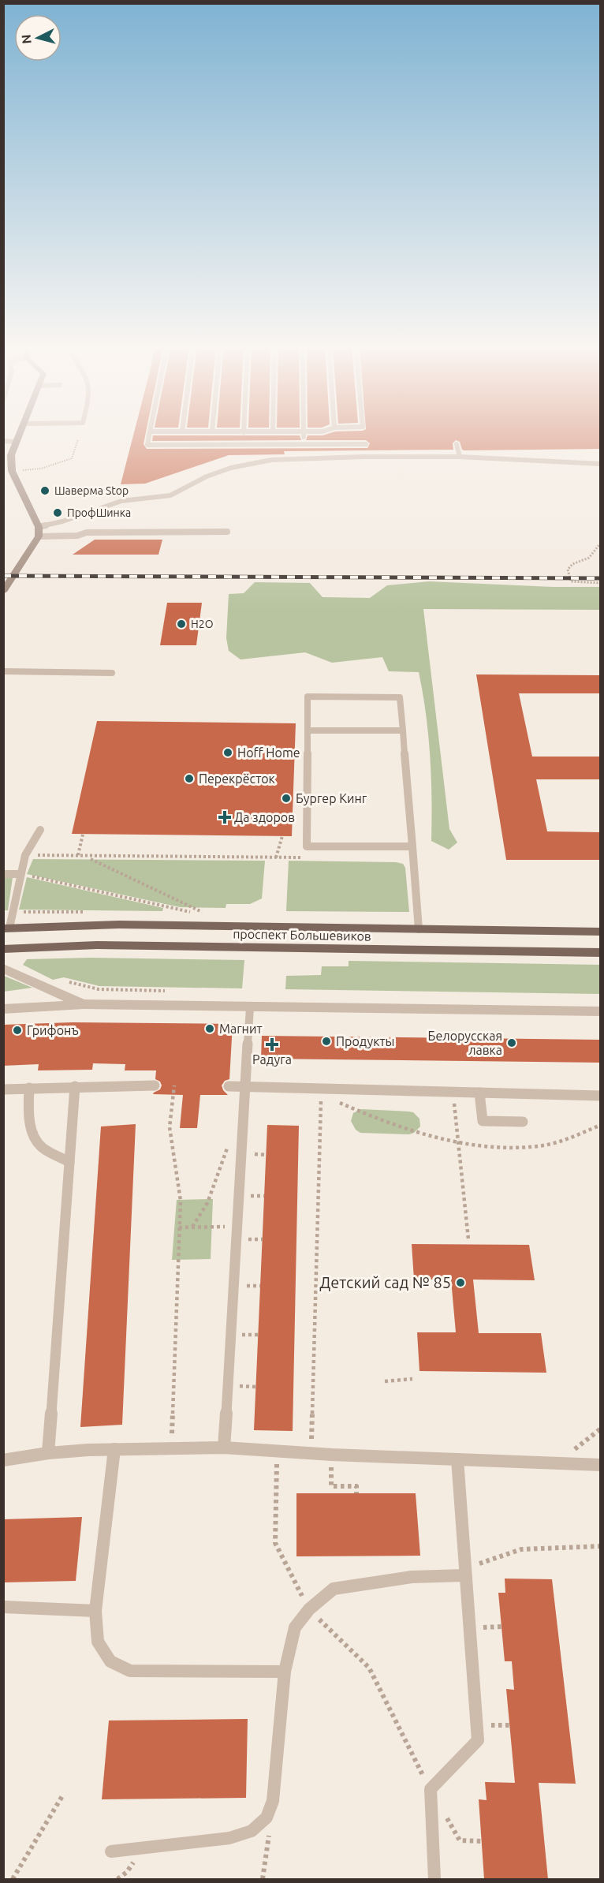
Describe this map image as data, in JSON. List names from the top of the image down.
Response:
{
  "streets": {
    "main road": ["проспект Большевиков"]
  },
  "places": {
    "other": [
      "Шаверма Stop",
      "ПрофШинка",
      "H2O",
      "Hoff Home",
      "Перекрёсток",
      "Бургер Кинг",
      "Магнит",
      "Грифонъ",
      "Продукты",
      "Белорусская лавка",
      "Детский сад № 85"
    ],
    "health": ["Да здоров", "Радуга"]
  },
  "north": "left"
}
